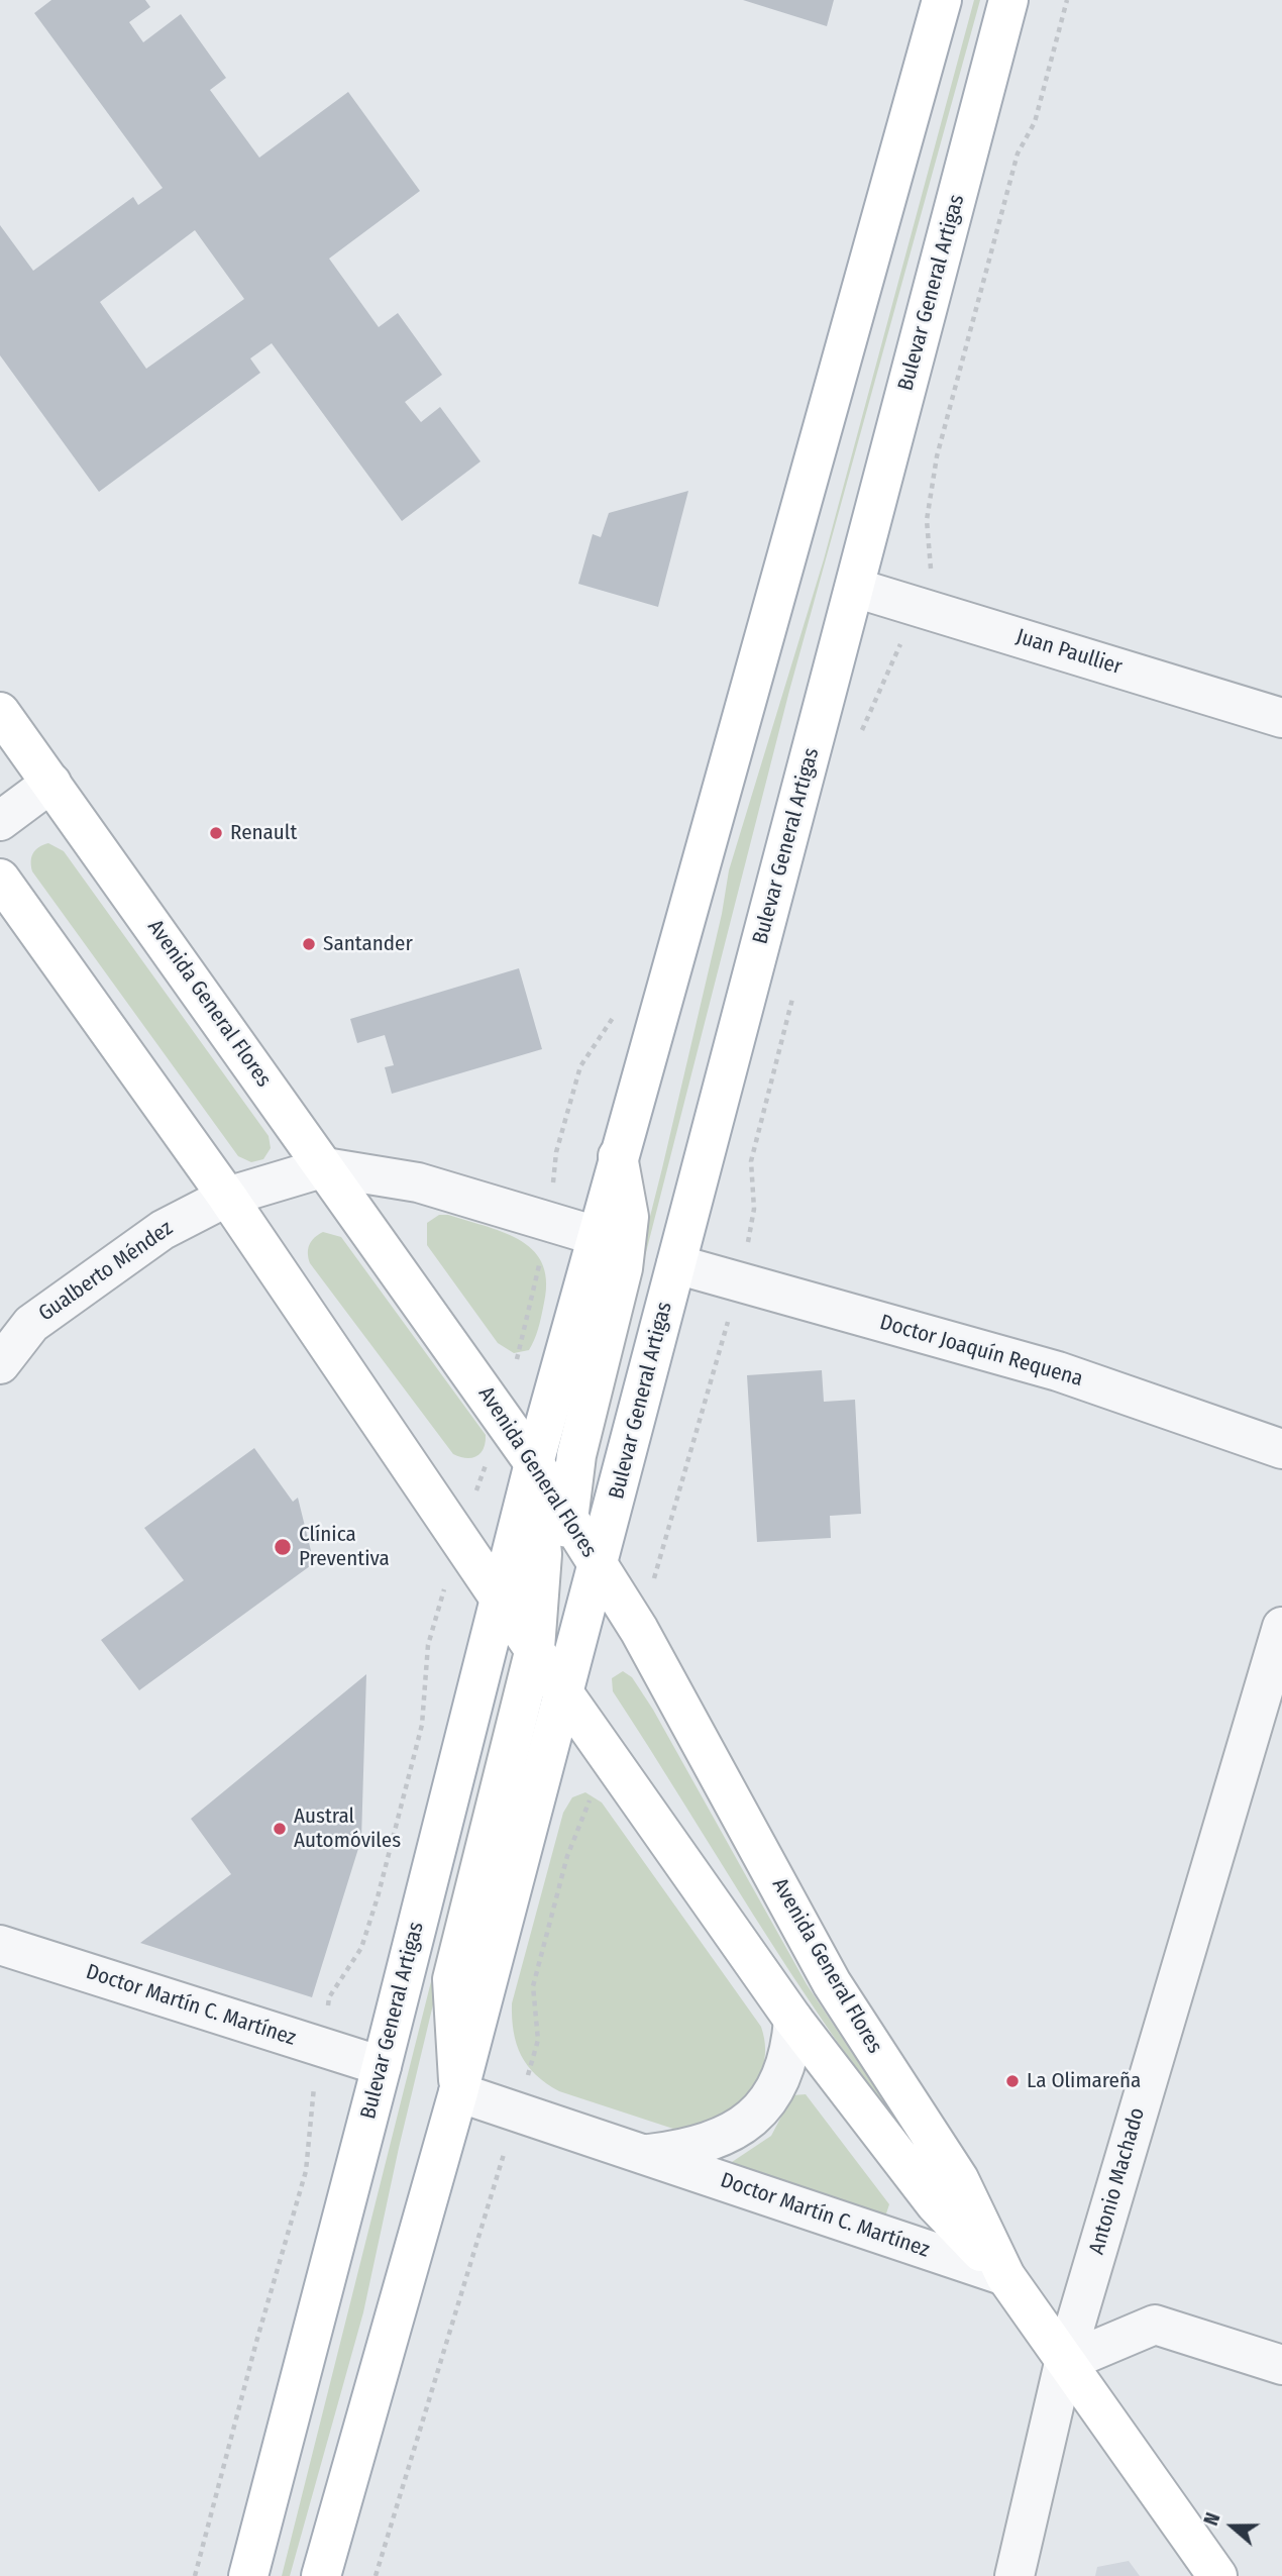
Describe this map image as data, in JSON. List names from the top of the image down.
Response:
{
  "streets": {
    "main road": ["Bulevar General Artigas", "Avenida General Flores"],
    "street": [
      "Juan Paullier",
      "Gualberto Méndez",
      "Doctor Joaquín Requena",
      "Doctor Martín C. Martínez",
      "Antonio Machado"
    ]
  },
  "crossings": [
    ["Bulevar General Artigas", "Juan Paullier"],
    ["Bulevar General Artigas", "Avenida General Flores"],
    ["Bulevar General Artigas", "Doctor Joaquín Requena"],
    ["Bulevar General Artigas", "Doctor Martín C. Martínez"],
    ["Avenida General Flores", "Gualberto Méndez"],
    ["Avenida General Flores", "Doctor Martín C. Martínez"],
    ["Avenida General Flores", "Antonio Machado"]
  ],
  "places": [
    "Renault",
    "Santander",
    "Clínica Preventiva",
    "Austral Automóviles",
    "La Olimareña"
  ],
  "north": "left"
}
